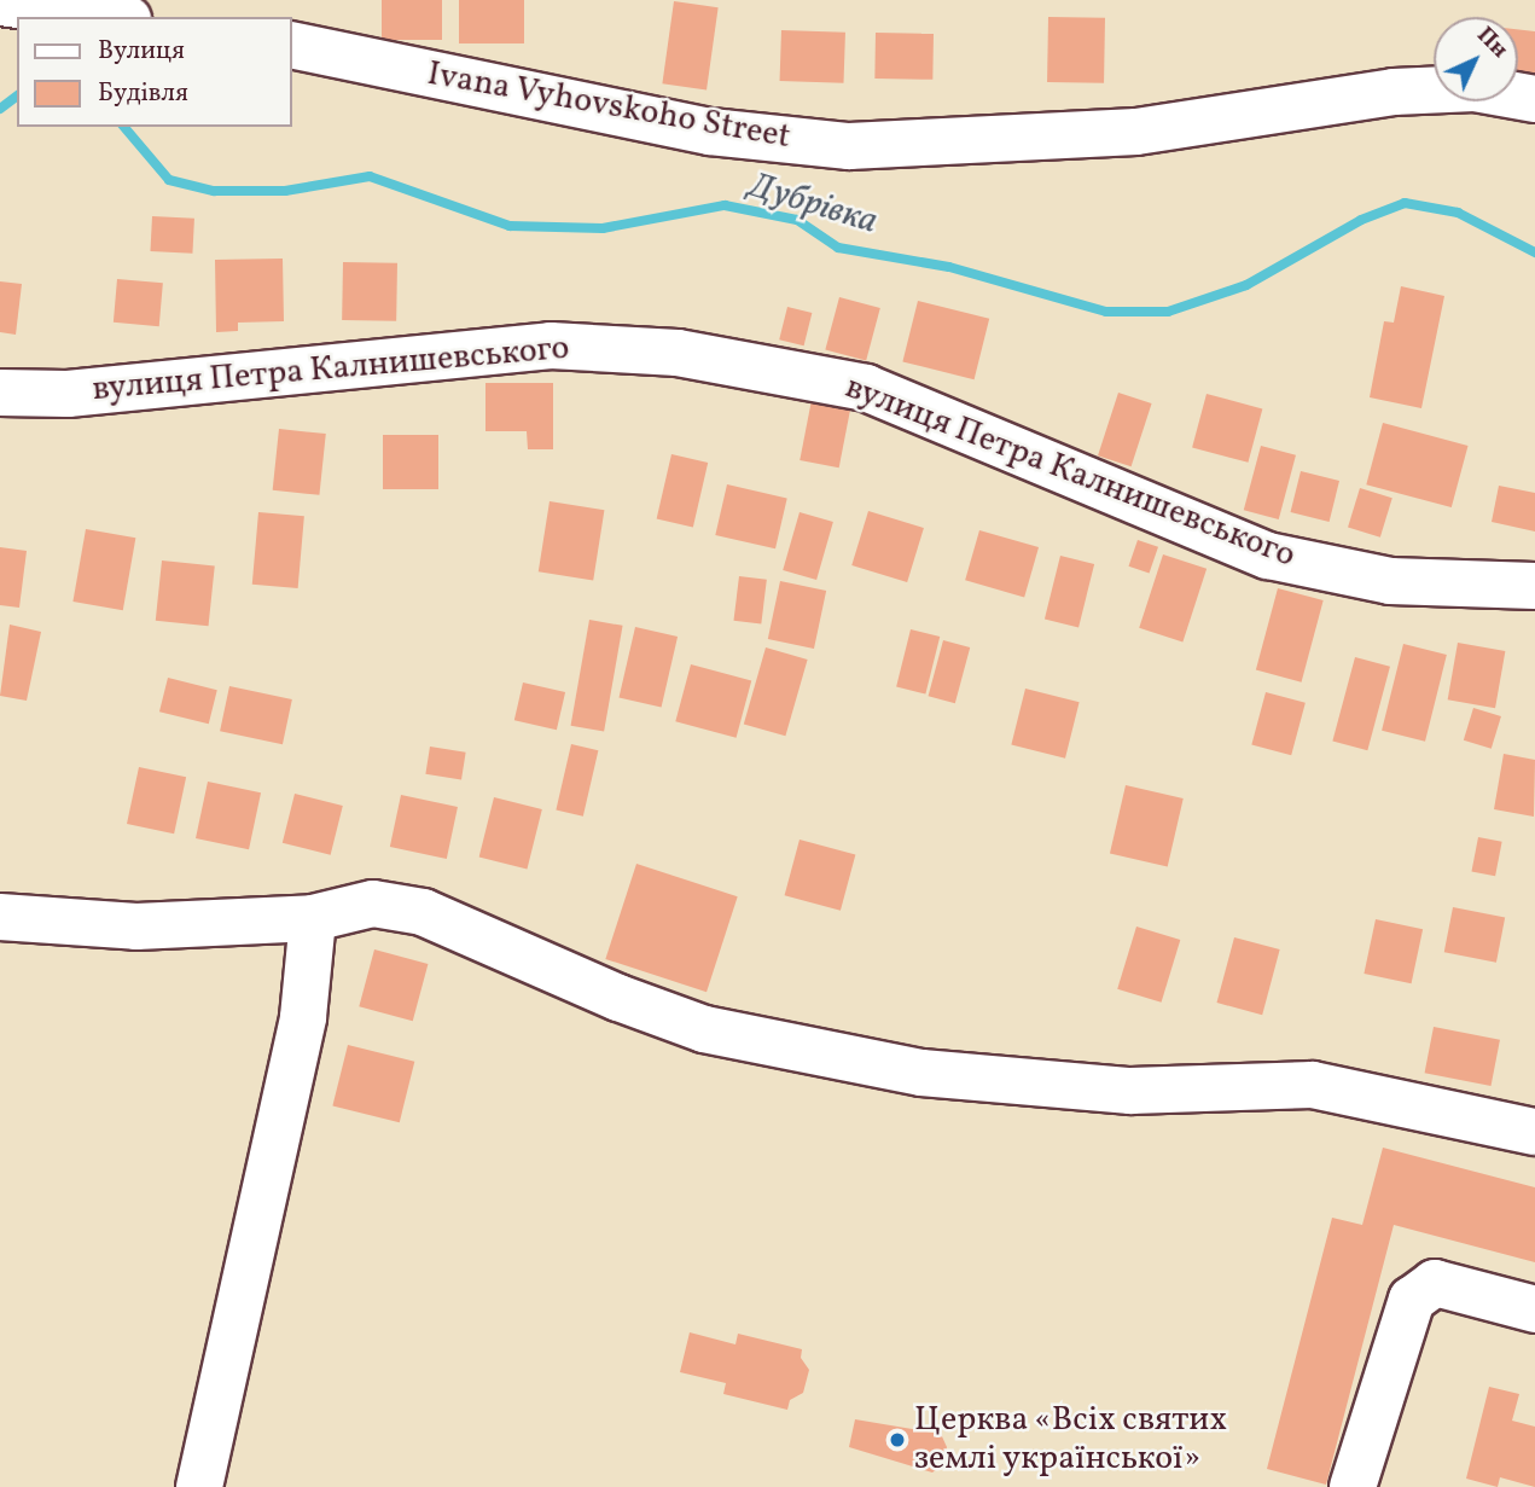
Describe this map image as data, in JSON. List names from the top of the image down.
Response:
{
  "streets": {
    "street": ["Ivana Vyhovskoho Street", "вулиця Петра Калнишевського"]
  },
  "water": ["Дубрівка"],
  "places": ["Церква «Всіх святих землі української»"],
  "legend": ["Вулиця", "Будівля"],
  "north": "top right"
}
